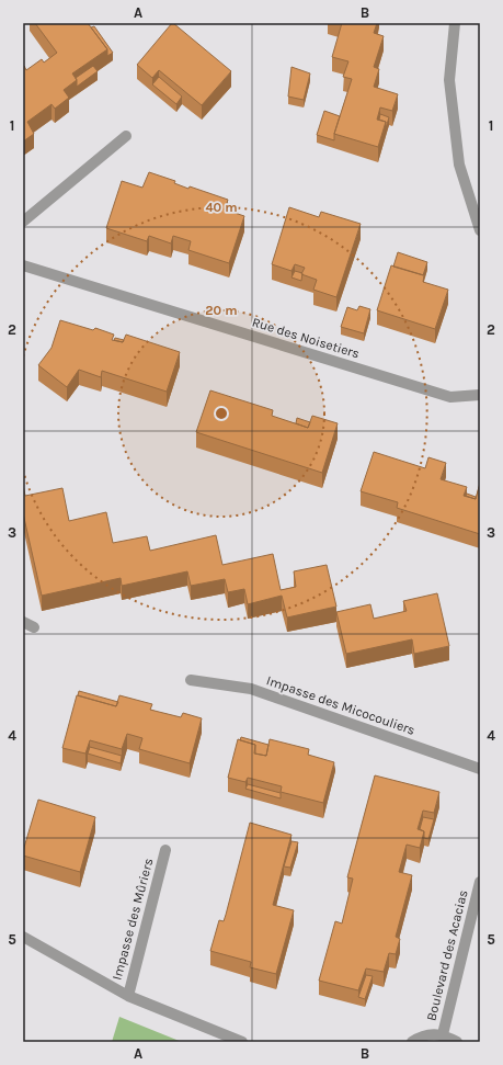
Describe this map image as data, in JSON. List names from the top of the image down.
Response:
{
  "streets": {
    "street": [
      "Rue des Noisetiers",
      "Impasse des Micocouliers",
      "Impasse des Mûriers",
      "Boulevard des Acacias"
    ]
  },
  "grid": {
    "columns": ["A", "B"],
    "rows": [
      "1",
      "2",
      "3",
      "4",
      "5"
    ]
  },
  "rings": ["40 m", "20 m"]
}
